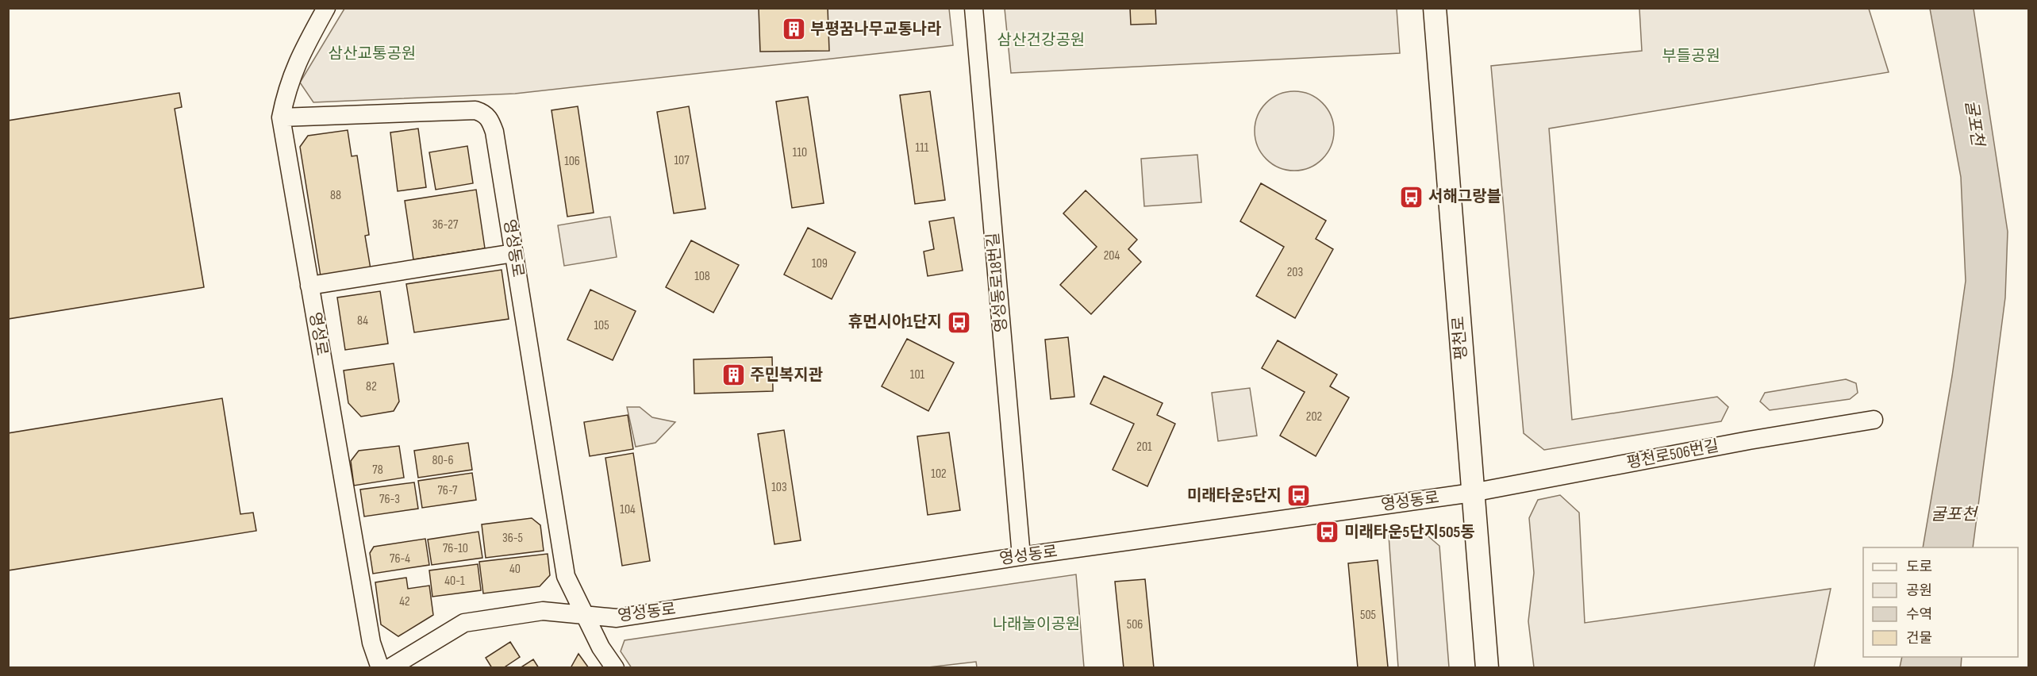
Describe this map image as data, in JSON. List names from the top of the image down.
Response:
{
  "streets": {
    "main road": ["평천로"],
    "street": [
      "영성동로",
      "영성동로18번길",
      "영성로",
      "평천로506번길"
    ]
  },
  "crossings": [
    ["영성동로", "영성동로18번길"],
    ["영성동로", "영성로"],
    ["영성동로", "평천로"],
    ["영성동로", "평천로506번길"],
    ["평천로", "평천로506번길"]
  ],
  "water": ["굴포천"],
  "parks": [
    "삼산건강공원",
    "삼산교통공원",
    "부들공원",
    "나래놀이공원"
  ],
  "places": {
    "building": ["부평꿈나무교통나라", "주민복지관"],
    "bus stop": [
      "서해그랑블",
      "휴먼시아1단지",
      "미래타운5단지",
      "미래타운5단지505동"
    ]
  },
  "house_numbers": [
    "111",
    "110",
    "107",
    "106",
    "88",
    "36-27",
    "204",
    "109",
    "203",
    "108",
    "84",
    "105",
    "101",
    "82",
    "202",
    "201",
    "80-6",
    "78",
    "102",
    "103",
    "76-7",
    "76-3",
    "104",
    "36-5",
    "76-10",
    "76-4",
    "40",
    "40-1",
    "42",
    "505",
    "506"
  ],
  "legend": [
    "도로",
    "공원",
    "수역",
    "건물"
  ]
}
